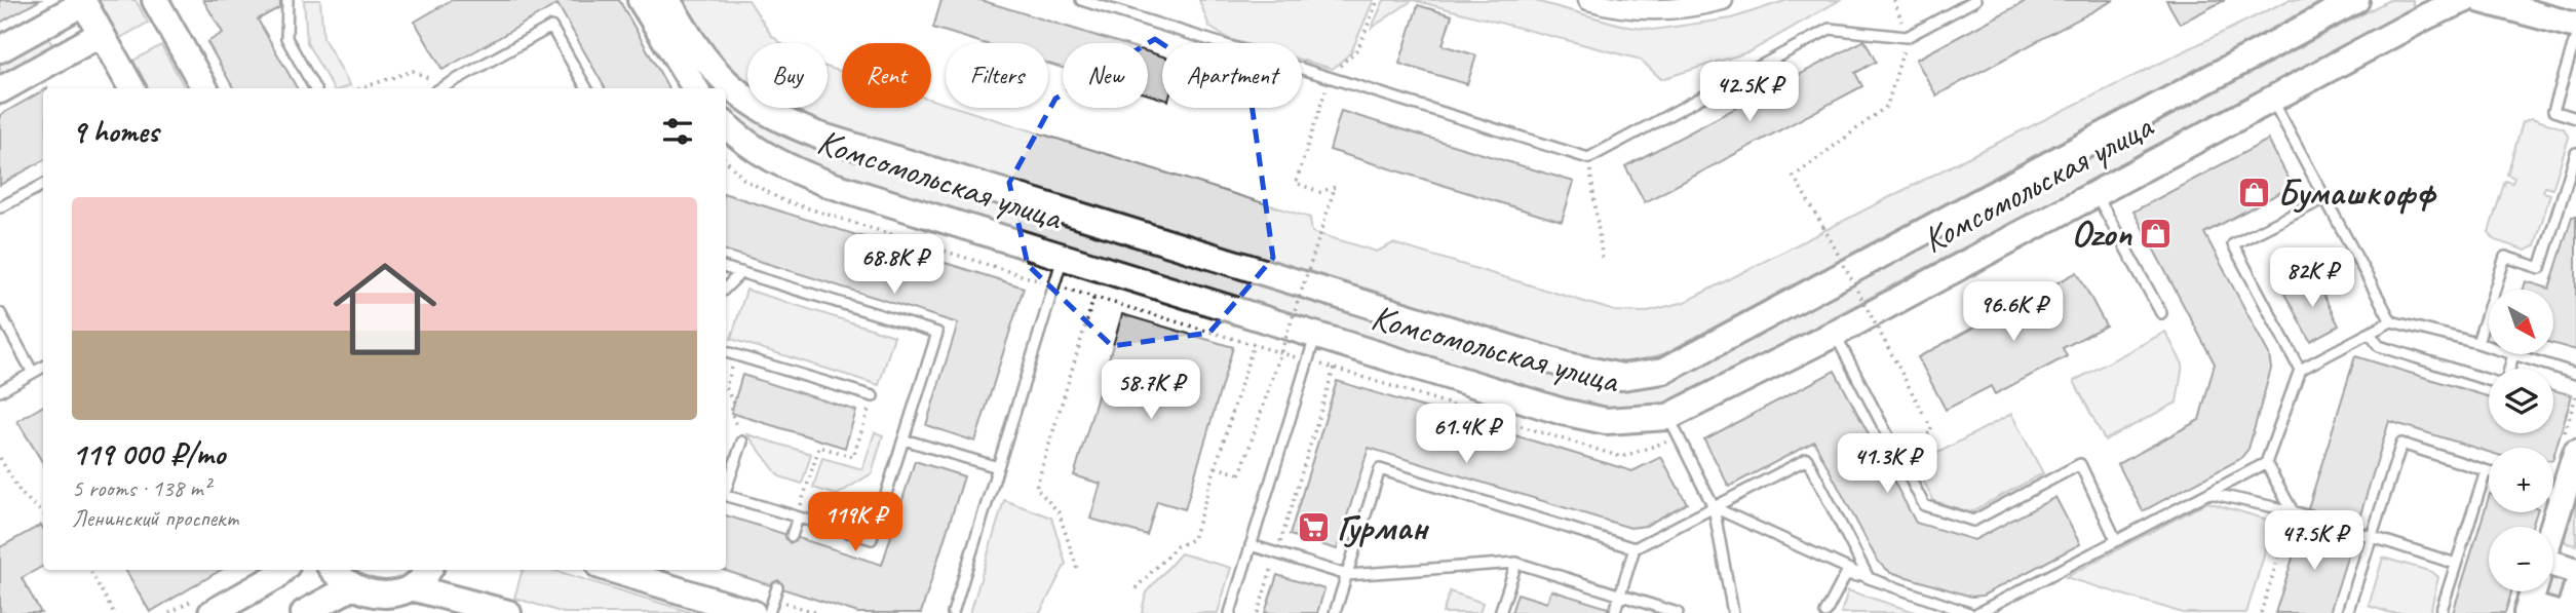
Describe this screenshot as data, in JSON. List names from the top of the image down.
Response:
{
  "streets": {
    "street": ["Комсомольская улица"]
  },
  "places": {
    "shop": ["Бумашкофф", "Ozon"],
    "supermarket": ["Гурман"]
  },
  "north": "bottom right",
  "page": {
    "chip": [
      "Buy",
      "Rent",
      "Filters",
      "New",
      "Apartment"
    ],
    "price": [
      "42.5K ₽",
      "68.8K ₽",
      "82K ₽",
      "96.6K ₽",
      "58.7K ₽",
      "61.4K ₽",
      "41.3K ₽",
      "119K ₽",
      "47.5K ₽"
    ],
    "heading": "9 homes",
    "list": [
      {
        "name": "119 000 ₽/mo",
        "note": "5 rooms · 138 m² · Ленинский проспект"
      }
    ],
    "map_buttons": ["+", "−"]
  }
}
